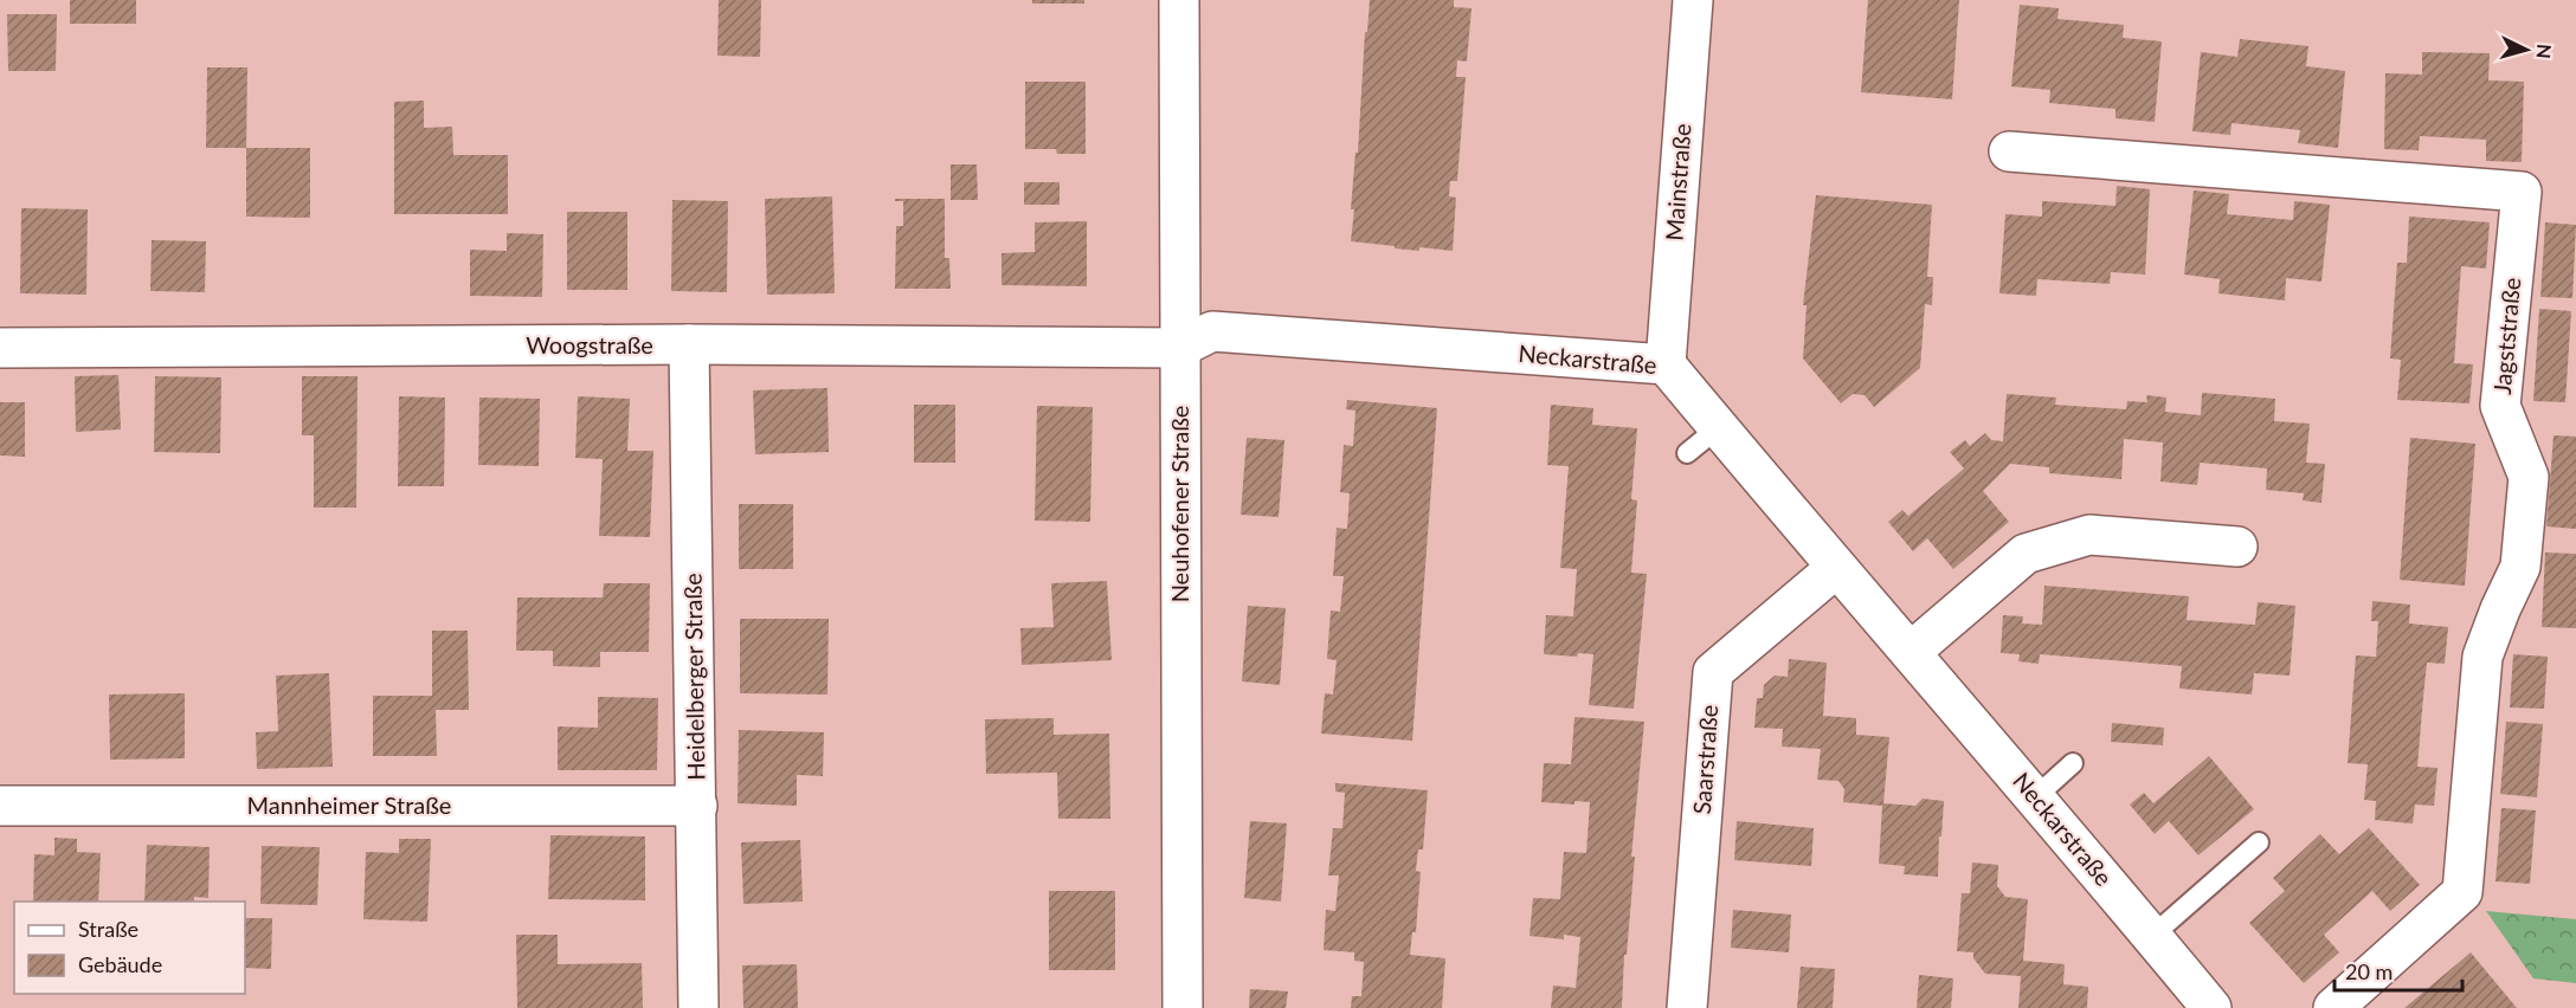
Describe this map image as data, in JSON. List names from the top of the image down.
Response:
{
  "streets": {
    "street": [
      "Mainstraße",
      "Jagststraße",
      "Woogstraße",
      "Neckarstraße",
      "Neuhofener Straße",
      "Heidelberger Straße",
      "Saarstraße",
      "Mannheimer Straße"
    ]
  },
  "crossings": [
    ["Mainstraße", "Neckarstraße"],
    ["Woogstraße", "Neckarstraße"],
    ["Woogstraße", "Neuhofener Straße"],
    ["Woogstraße", "Heidelberger Straße"],
    ["Neckarstraße", "Neuhofener Straße"],
    ["Neckarstraße", "Saarstraße"],
    ["Heidelberger Straße", "Mannheimer Straße"]
  ],
  "legend": ["Straße", "Gebäude"],
  "scale_bar": "20 m",
  "north": "right"
}
